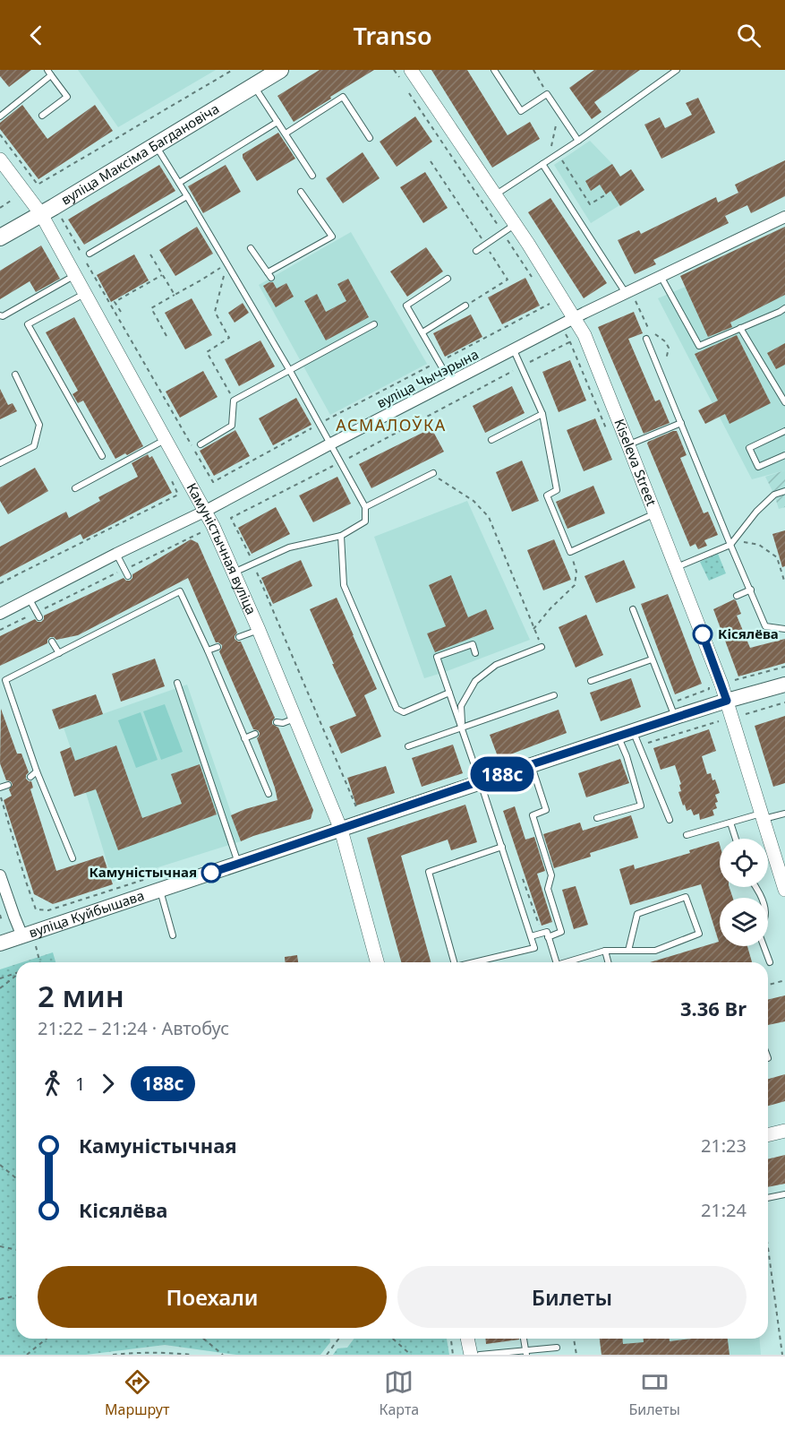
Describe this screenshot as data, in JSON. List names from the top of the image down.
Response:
{
  "streets": {
    "main road": ["вуліца Максіма Багдановіча", "вуліца Куйбышава"],
    "street": ["вуліца Чычэрына", "Kiseleva Street", "Камуністычная вуліца"]
  },
  "crossings": [
    ["вуліца Максіма Багдановіча", "Камуністычная вуліца"],
    ["вуліца Чычэрына", "Kiseleva Street"],
    ["вуліца Чычэрына", "Камуністычная вуліца"],
    ["Kiseleva Street", "вуліца Куйбышава"],
    ["Камуністычная вуліца", "вуліца Куйбышава"]
  ],
  "districts": ["АСМАЛОЎКА"],
  "places": ["Кісялёва", "Камуністычная"],
  "lines": ["bus line 188с"],
  "page": {
    "header": "Transo",
    "on_map": "188с",
    "heading": ["2 мин", "21:22 – 21:24 · Автобус", "3.36 Br"],
    "legs": ["1", "188с"],
    "list": [
      {
        "name": "Камуністычная",
        "value": "21:23"
      },
      {
        "name": "Кісялёва",
        "value": "21:24"
      }
    ],
    "buttons": ["Поехали", "Билеты"],
    "tabs": ["Маршрут", "Карта", "Билеты"]
  }
}
